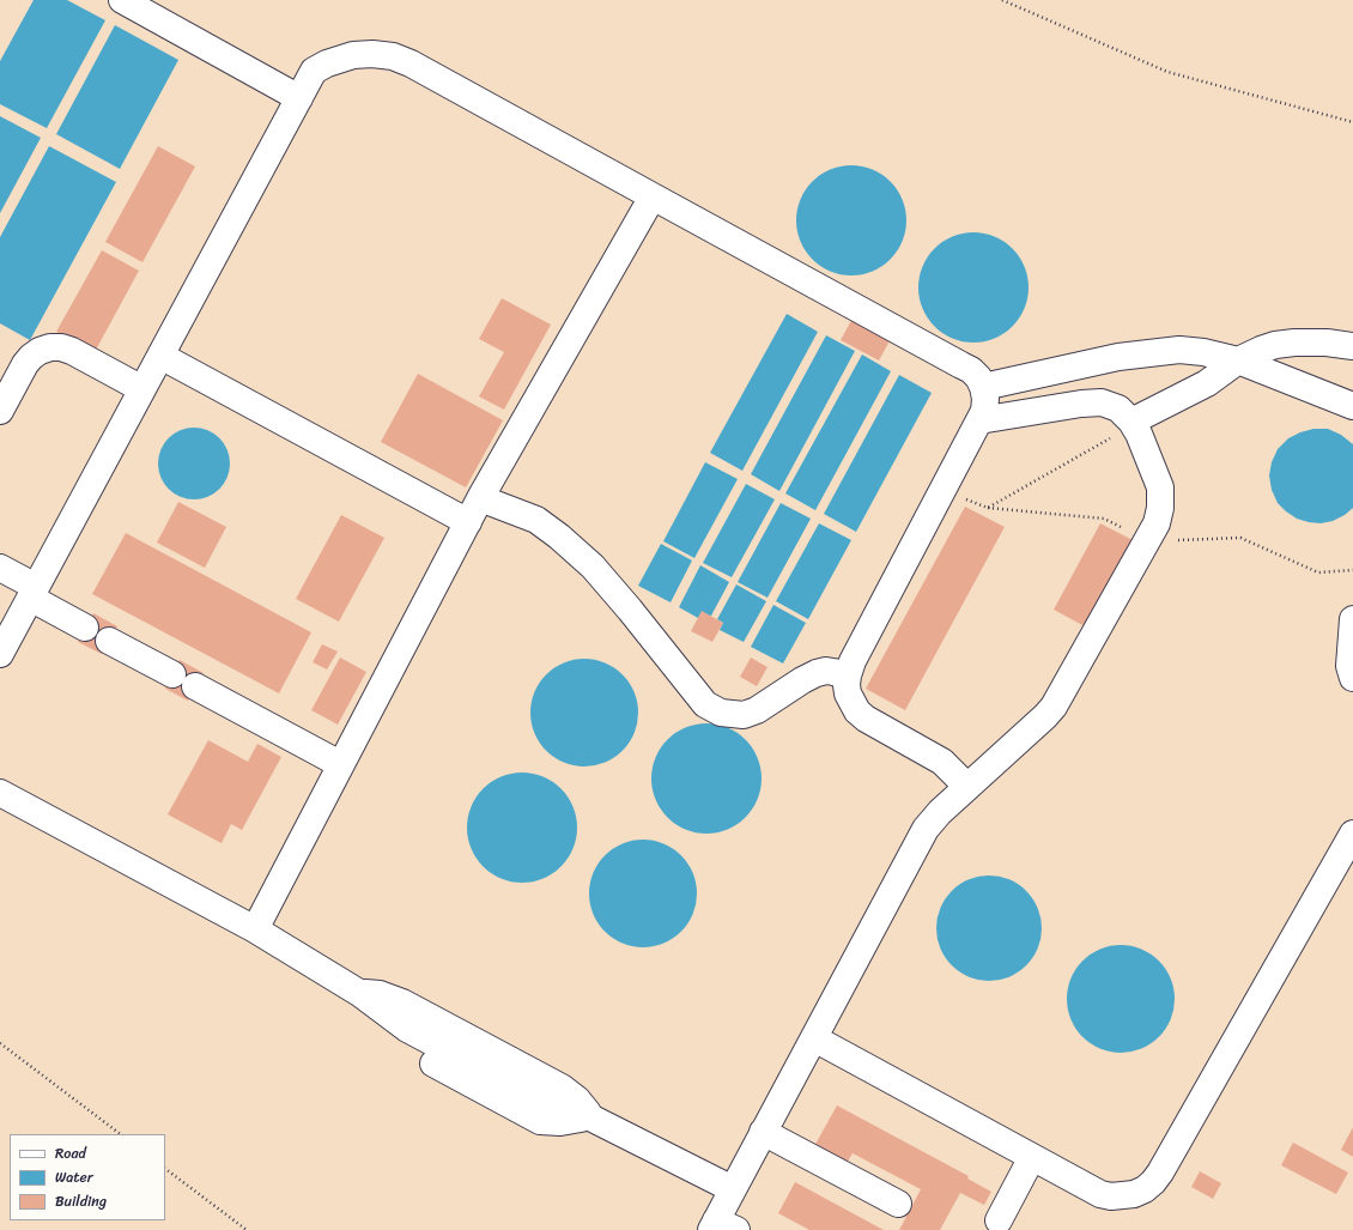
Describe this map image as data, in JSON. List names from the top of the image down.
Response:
{
  "legend": ["Road", "Water", "Building"]
}
